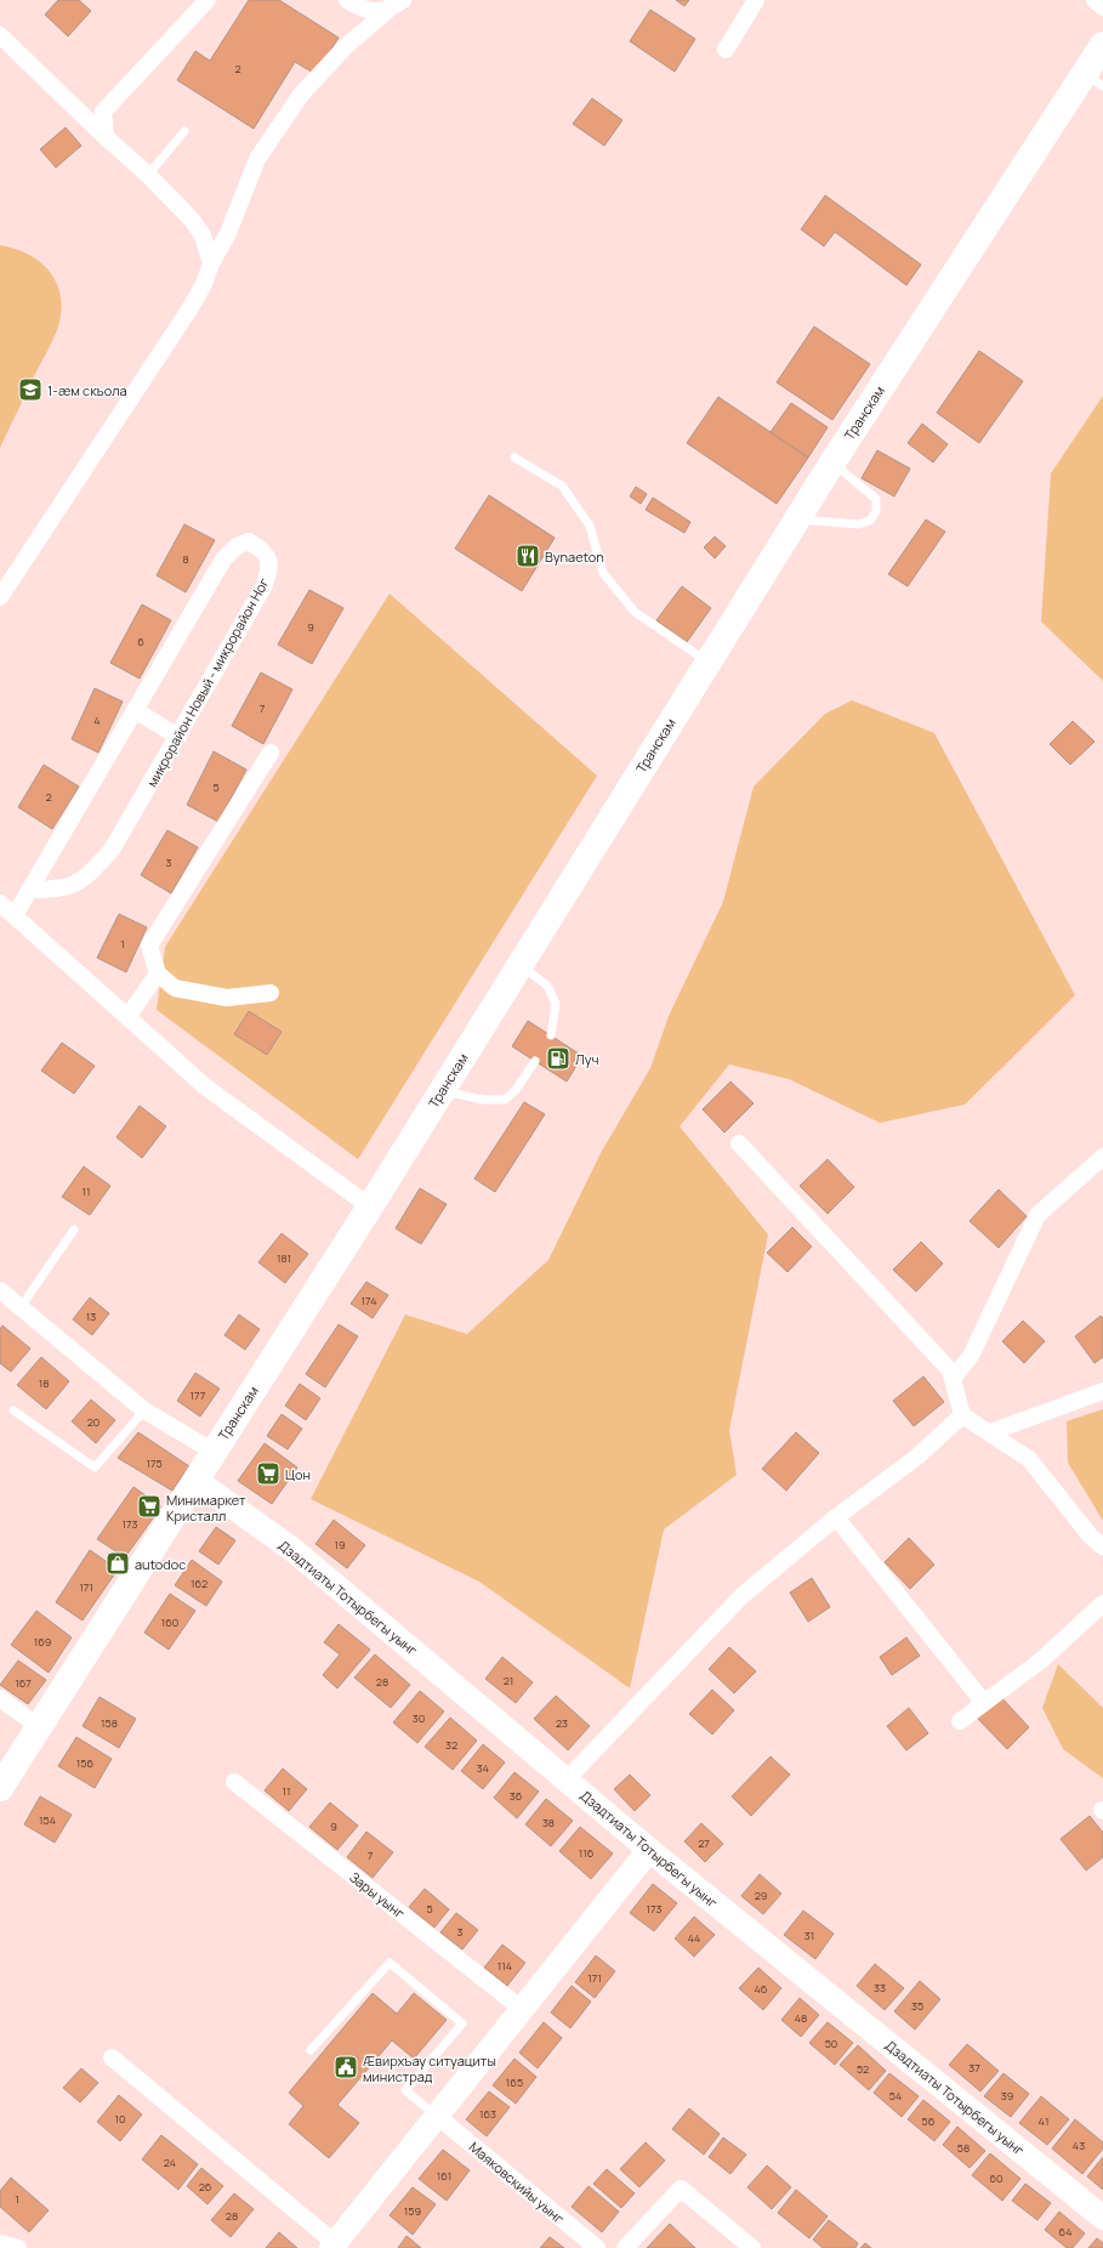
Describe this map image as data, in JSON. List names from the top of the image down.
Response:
{
  "streets": {
    "highway": ["Транскам"],
    "street": [
      "микрорайон Новый - микрорайон Ног",
      "Дзадтиаты Тотырбегы уынг",
      "Зары уынг",
      "Маяковскийы уынг"
    ]
  },
  "crossings": [
    ["Транскам", "Дзадтиаты Тотырбегы уынг"]
  ],
  "places": {
    "school or university": ["1-æм скъола"],
    "restaurant": ["Bynaeton"],
    "fuel station": ["Луч"],
    "supermarket": ["Цон", "Минимаркет Кристалл"],
    "shop": ["autodoc"],
    "public building": ["Æвирхъау ситуациты министрад"]
  },
  "house_numbers": [
    "2",
    "8",
    "9",
    "6",
    "7",
    "4",
    "5",
    "2",
    "3",
    "1",
    "11",
    "181",
    "174",
    "13",
    "18",
    "177",
    "20",
    "175",
    "173",
    "19",
    "162",
    "171",
    "160",
    "169",
    "21",
    "28",
    "167",
    "30",
    "158",
    "23",
    "32",
    "156",
    "34",
    "11",
    "36",
    "154",
    "38",
    "9",
    "27",
    "116",
    "7",
    "29",
    "5",
    "173",
    "3",
    "31",
    "44",
    "114",
    "171",
    "33",
    "46",
    "35",
    "48",
    "50",
    "37",
    "52",
    "165",
    "54",
    "39",
    "163",
    "10",
    "56",
    "41",
    "43",
    "58",
    "24",
    "161",
    "60",
    "26",
    "1",
    "159",
    "28",
    "64"
  ]
}
